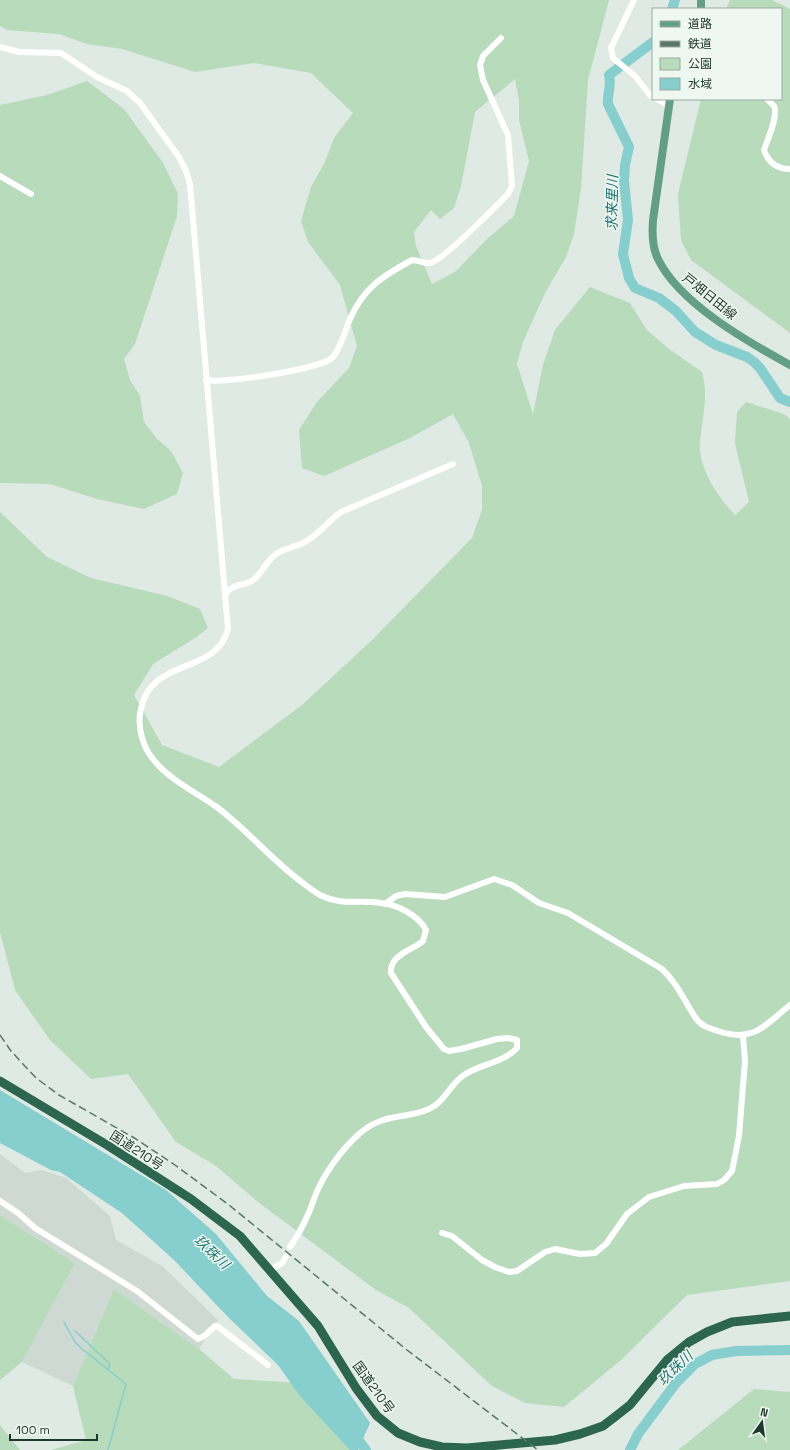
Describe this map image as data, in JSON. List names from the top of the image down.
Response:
{
  "streets": {
    "highway": ["国道210号"],
    "main road": ["戸畑日田線"]
  },
  "water": ["求来里川", "玖珠川"],
  "legend": [
    "道路",
    "鉄道",
    "公園",
    "水域"
  ],
  "scale_bar": "100 m",
  "north": "top"
}
